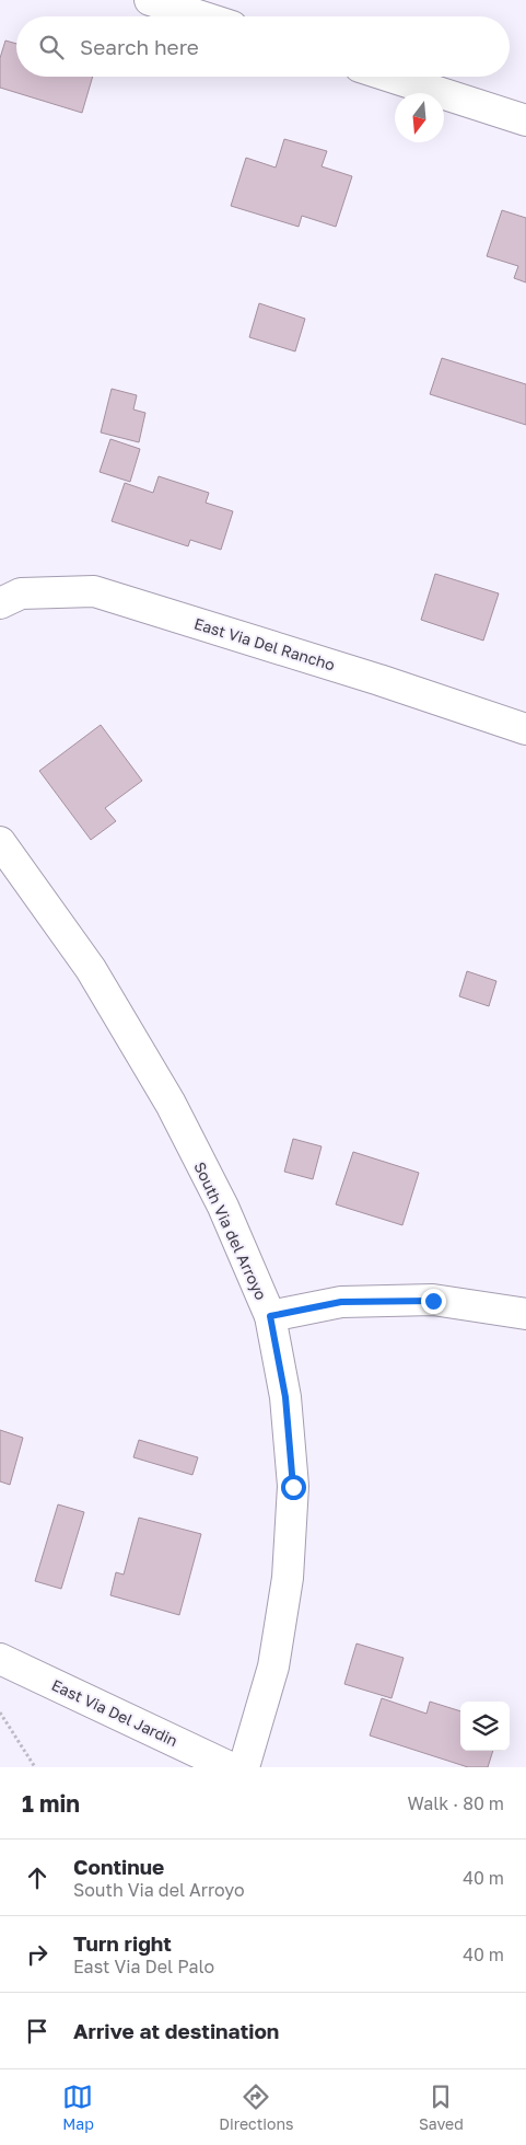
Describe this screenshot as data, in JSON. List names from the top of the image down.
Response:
{
  "streets": {
    "street": ["East Via Del Rancho", "South Via del Arroyo", "East Via Del Jardin"]
  },
  "north": "bottom",
  "page": {
    "search": "Search here",
    "heading": ["1 min", "Walk · 80 m"],
    "list": [
      ["Continue", "South Via del Arroyo", "40 m"],
      ["Turn right", "East Via Del Palo", "40 m"],
      "Arrive at destination"
    ],
    "nav": ["Map", "Directions", "Saved"]
  }
}
